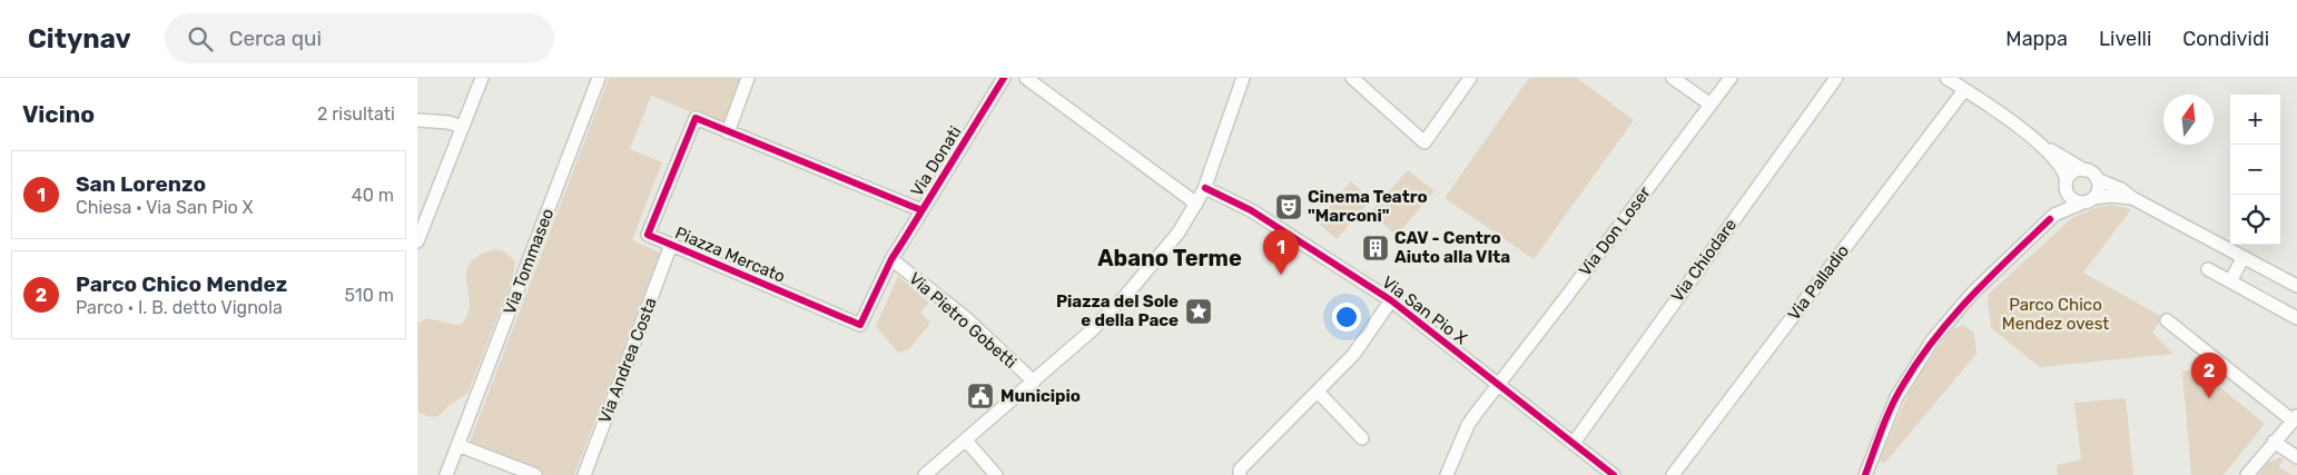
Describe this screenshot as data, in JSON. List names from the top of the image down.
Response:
{
  "streets": {
    "street": [
      "Via Donati",
      "Via Don Loser",
      "Piazza Mercato",
      "Via Chiodare",
      "Via Tommaseo",
      "Via Palladio",
      "Via San Pio X",
      "Via Pietro Gobetti",
      "Via Andrea Costa"
    ]
  },
  "crossings": [
    ["Via Donati", "Piazza Mercato"],
    ["Via Donati", "Via Pietro Gobetti"],
    ["Via Don Loser", "Via San Pio X"],
    ["Piazza Mercato", "Via Pietro Gobetti"],
    ["Piazza Mercato", "Via Andrea Costa"],
    ["Via Chiodare", "Via San Pio X"]
  ],
  "districts": ["Abano Terme"],
  "parks": ["Parco Chico Mendez ovest"],
  "places": {
    "theatre": ["Cinema Teatro \"Marconi\""],
    "building": ["CAV - Centro Aiuto alla VIta"],
    "place": ["Piazza del Sole e della Pace"],
    "public building": ["Municipio"]
  },
  "north": "top",
  "page": {
    "header": "Citynav",
    "search": "Cerca qui",
    "nav": ["Mappa", "Livelli", "Condividi"],
    "heading": ["Vicino", "2 risultati"],
    "map_buttons": ["+", "−"],
    "list": [
      {
        "mark": "1",
        "name": "San Lorenzo",
        "note": "Chiesa · Via San Pio X",
        "value": "40 m"
      },
      {
        "mark": "2",
        "name": "Parco Chico Mendez",
        "note": "Parco · I. B. detto Vignola",
        "value": "510 m"
      }
    ],
    "pins": ["1", "2"]
  }
}
